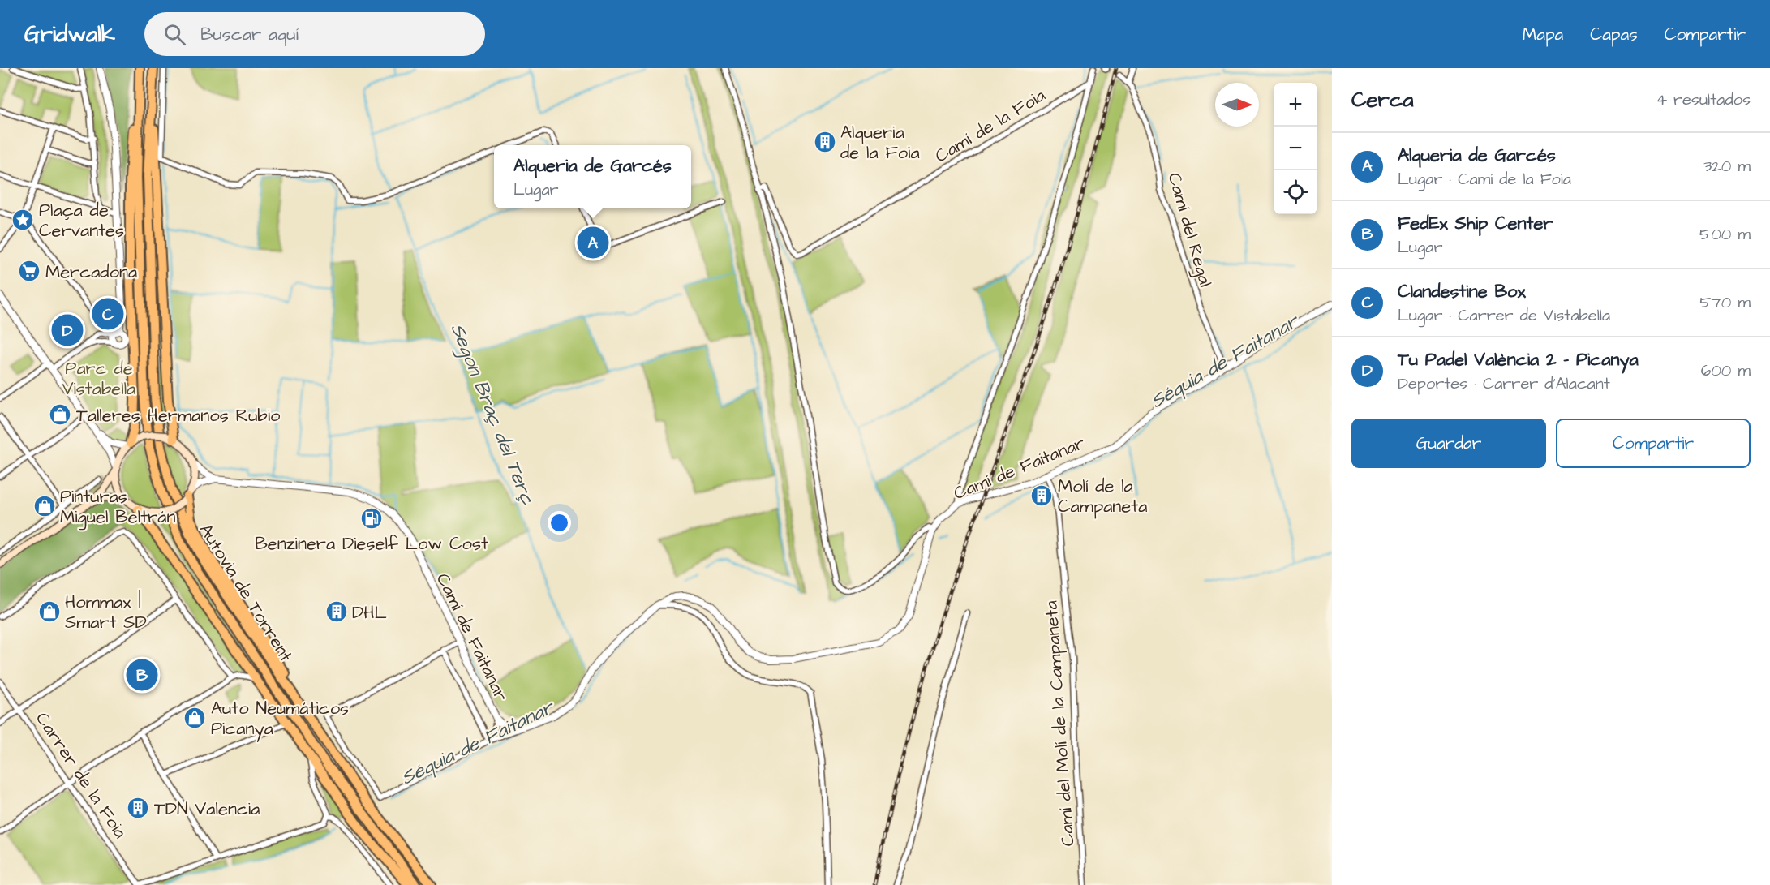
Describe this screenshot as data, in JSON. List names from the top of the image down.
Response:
{
  "streets": {
    "highway": ["Autovia de Torrent"],
    "street": [
      "Camí de la Foia",
      "Camí del Regal",
      "Camí de Faitanar",
      "Camí del Molí de la Campaneta",
      "Carrer de la Foia"
    ]
  },
  "crossings": [
    ["Camí del Regal", "Camí de Faitanar"],
    ["Camí de Faitanar", "Camí del Molí de la Campaneta"]
  ],
  "water": ["Séquia de Faitanar", "Segon Braç del Terç"],
  "parks": ["Parc de Vistabella"],
  "places": {
    "building": [
      "Alqueria de la Foia",
      "Molí de la Campaneta",
      "DHL",
      "TDN Valencia"
    ],
    "place": ["Plaça de Cervantes"],
    "supermarket": ["Mercadona"],
    "shop": [
      "Talleres Hermanos Rubio",
      "Pinturas Miguel Beltrán",
      "Hommax | Smart SD",
      "Auto Neumáticos Picanya"
    ],
    "fuel station": ["Benzinera Dieself Low Cost"]
  },
  "north": "right",
  "page": {
    "header": "Gridwalk",
    "search": "Buscar aquí",
    "nav": ["Mapa", "Capas", "Compartir"],
    "heading": ["Cerca", "4 resultados"],
    "map_buttons": ["+", "−"],
    "list": [
      {
        "mark": "A",
        "name": "Alqueria de Garcés",
        "note": "Lugar · Camí de la Foia",
        "value": "320 m"
      },
      {
        "mark": "B",
        "name": "FedEx Ship Center",
        "note": "Lugar",
        "value": "500 m"
      },
      {
        "mark": "C",
        "name": "Clandestine Box",
        "note": "Lugar · Carrer de Vistabella",
        "value": "570 m"
      },
      {
        "mark": "D",
        "name": "Tu Padel València 2 - Picanya",
        "note": "Deportes · Carrer d'Alacant",
        "value": "600 m"
      }
    ],
    "popup": ["Alqueria de Garcés", "Lugar"],
    "pins": [
      "A",
      "C",
      "D",
      "B"
    ],
    "buttons": ["Guardar", "Compartir"]
  }
}
